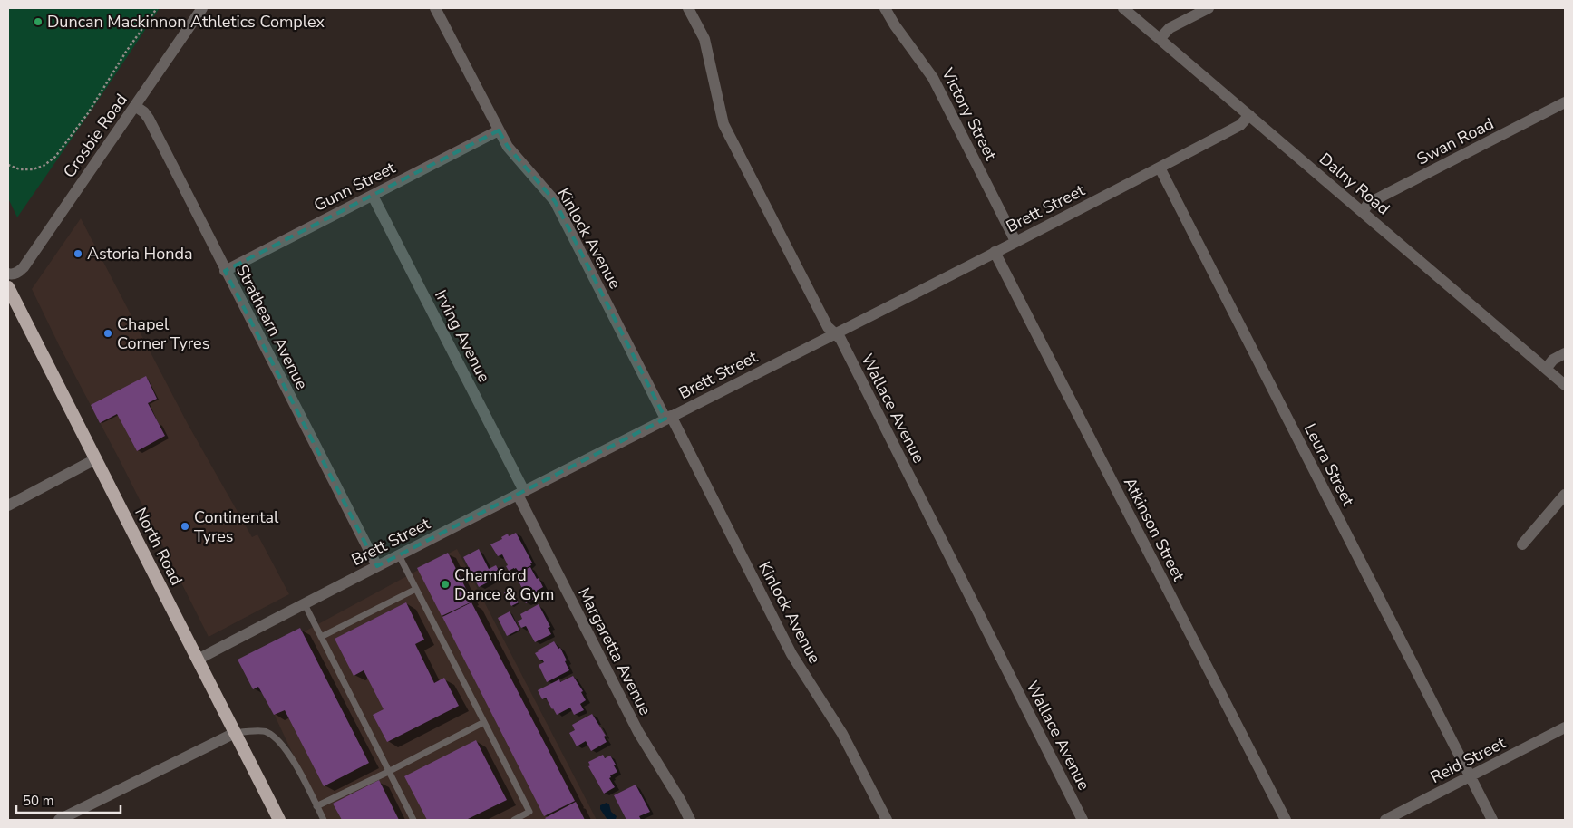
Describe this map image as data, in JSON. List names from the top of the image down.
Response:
{
  "streets": {
    "highway": ["North Road"],
    "street": [
      "Victory Street",
      "Crosbie Road",
      "Swan Road",
      "Dalny Road",
      "Gunn Street",
      "Brett Street",
      "Kinlock Avenue",
      "Strathearn Avenue",
      "Irving Avenue",
      "Wallace Avenue",
      "Leura Street",
      "Atkinson Street",
      "Margaretta Avenue",
      "Reid Street"
    ]
  },
  "crossings": [
    ["Victory Street", "Brett Street"],
    ["Crosbie Road", "Strathearn Avenue"],
    ["Swan Road", "Dalny Road"],
    ["Dalny Road", "Brett Street"],
    ["Gunn Street", "Kinlock Avenue"],
    ["Gunn Street", "Strathearn Avenue"],
    ["Gunn Street", "Irving Avenue"],
    ["Brett Street", "Kinlock Avenue"],
    ["Brett Street", "Strathearn Avenue"],
    ["Brett Street", "Irving Avenue"],
    ["Brett Street", "Wallace Avenue"],
    ["Brett Street", "Leura Street"],
    ["Brett Street", "Atkinson Street"],
    ["Brett Street", "North Road"],
    ["Brett Street", "Margaretta Avenue"],
    ["Irving Avenue", "Margaretta Avenue"],
    ["Leura Street", "Reid Street"]
  ],
  "places": [
    "Duncan Mackinnon Athletics Complex",
    "Astoria Honda",
    "Chapel Corner Tyres",
    "Continental Tyres",
    "Chamford Dance & Gym"
  ],
  "scale_bar": "50 m"
}
